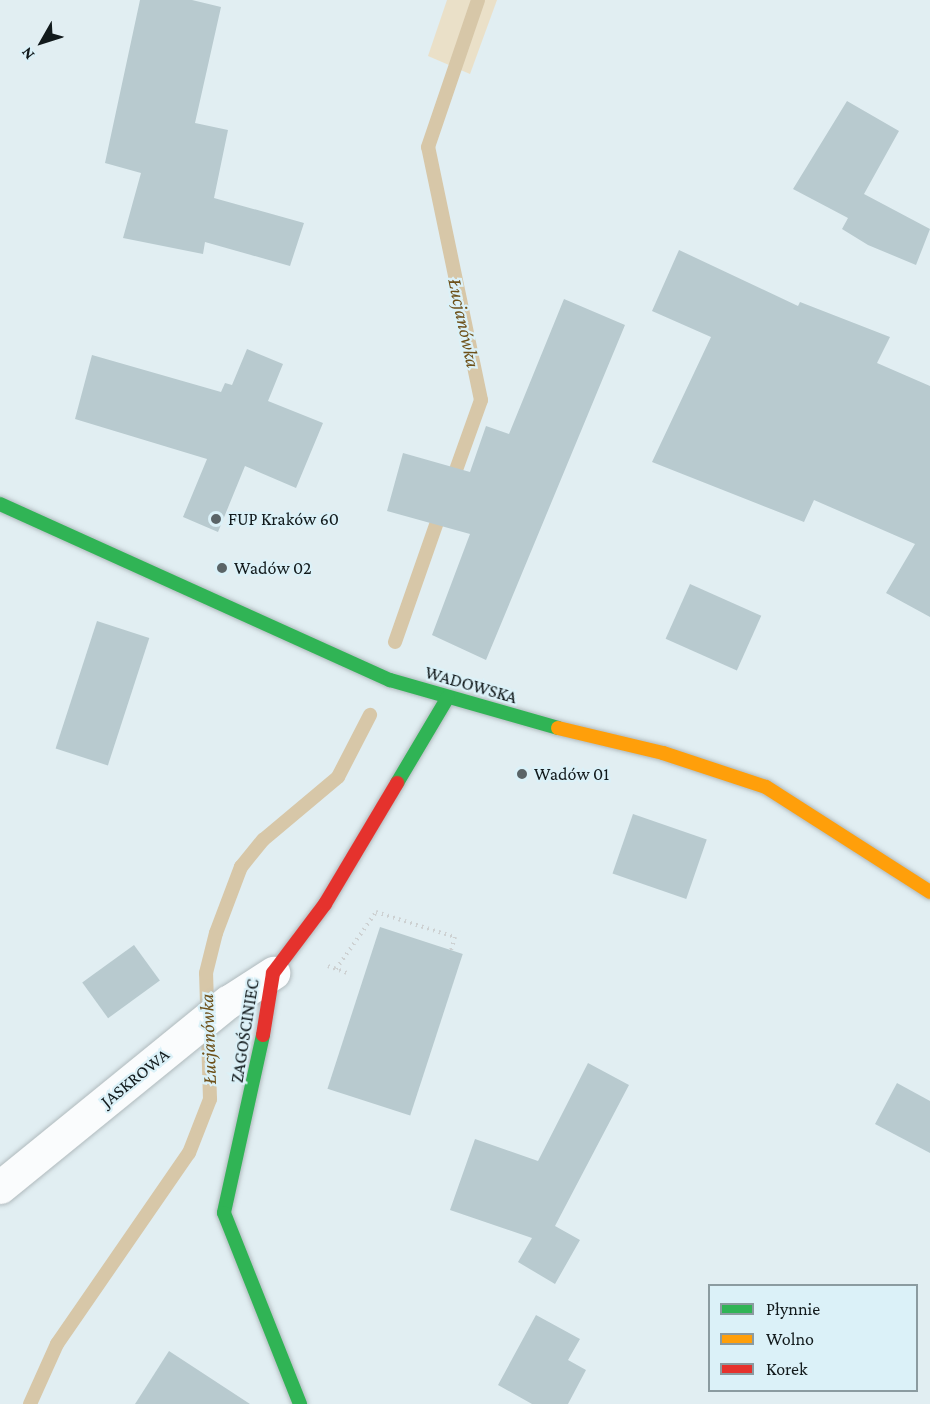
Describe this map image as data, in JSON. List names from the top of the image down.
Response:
{
  "streets": {
    "street": ["WADOWSKA", "ZAGOŚCINIEC", "JASKROWA"]
  },
  "crossings": [
    ["WADOWSKA", "ZAGOŚCINIEC"],
    ["ZAGOŚCINIEC", "JASKROWA"]
  ],
  "water": ["Łucjanówka"],
  "places": ["FUP Kraków 60", "Wadów 02", "Wadów 01"],
  "legend": ["Płynnie", "Wolno", "Korek"],
  "north": "bottom left"
}
